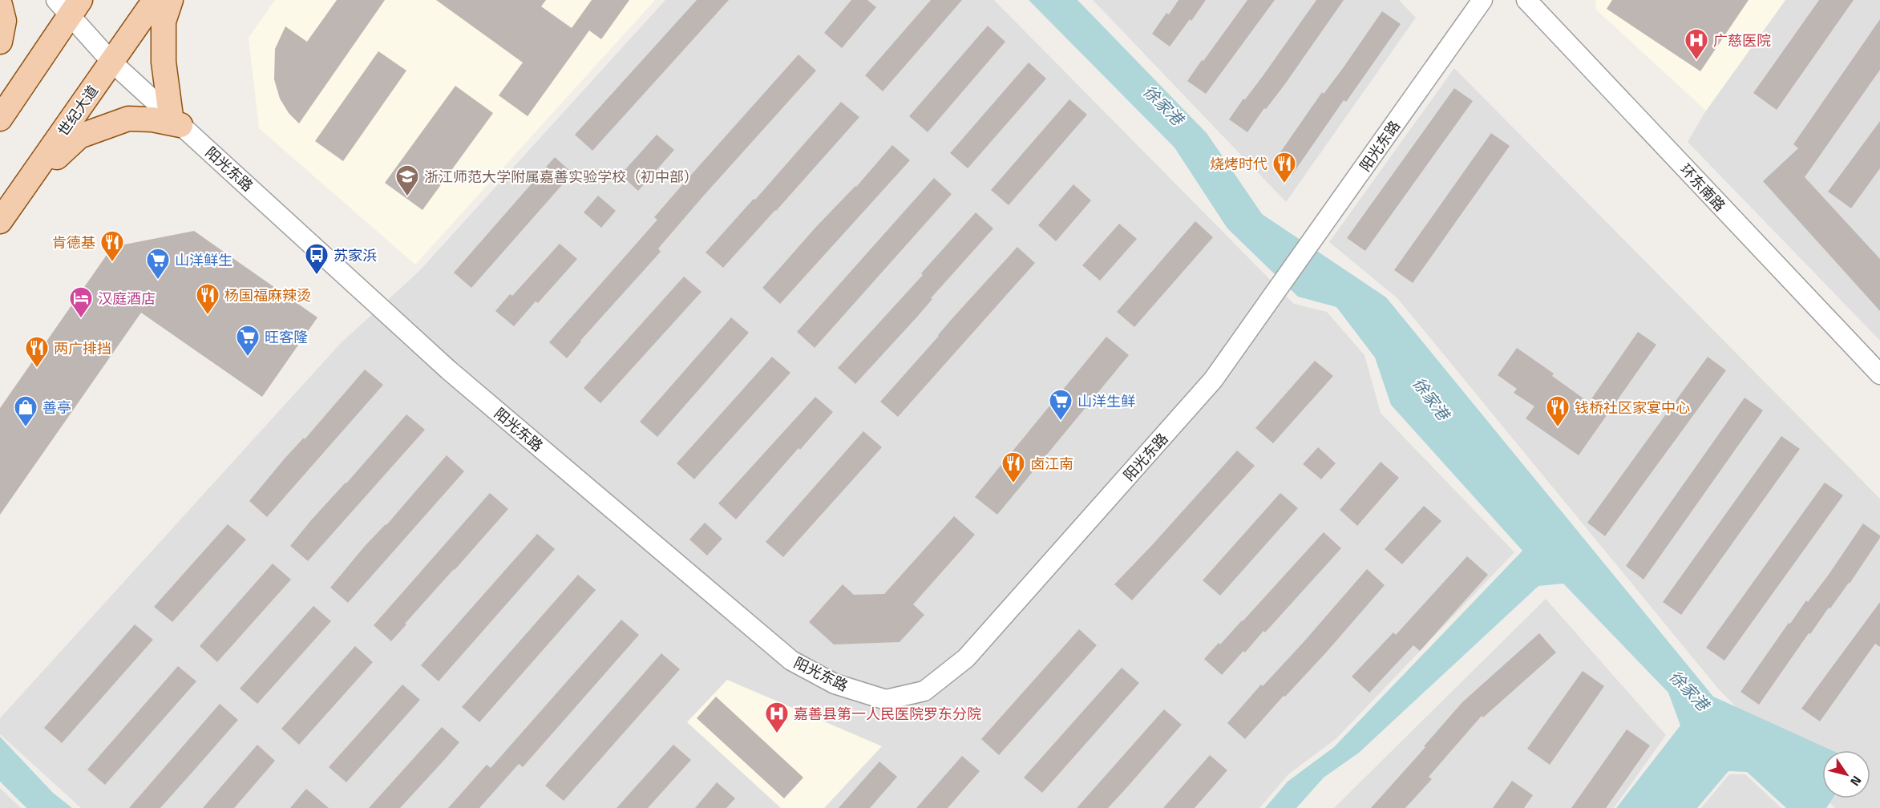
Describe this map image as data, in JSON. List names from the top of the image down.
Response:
{
  "streets": {
    "main road": ["世纪大道"],
    "street": ["阳光东路", "环东南路"]
  },
  "crossings": [
    ["世纪大道", "阳光东路"]
  ],
  "water": ["徐家港"],
  "places": {
    "hospital": ["广慈医院", "嘉善县第一人民医院罗东分院"],
    "restaurant": [
      "烧烤时代",
      "肯德基",
      "杨国福麻辣烫",
      "两广排挡",
      "钱桥社区家宴中心",
      "卤江南"
    ],
    "school or university": ["浙江师范大学附属嘉善实验学校（初中部）"],
    "bus stop": ["苏家浜"],
    "supermarket": ["山洋鲜生", "旺客隆", "山洋生鲜"],
    "hotel": ["汉庭酒店"],
    "shop": ["善亭"]
  },
  "north": "bottom right"
}
